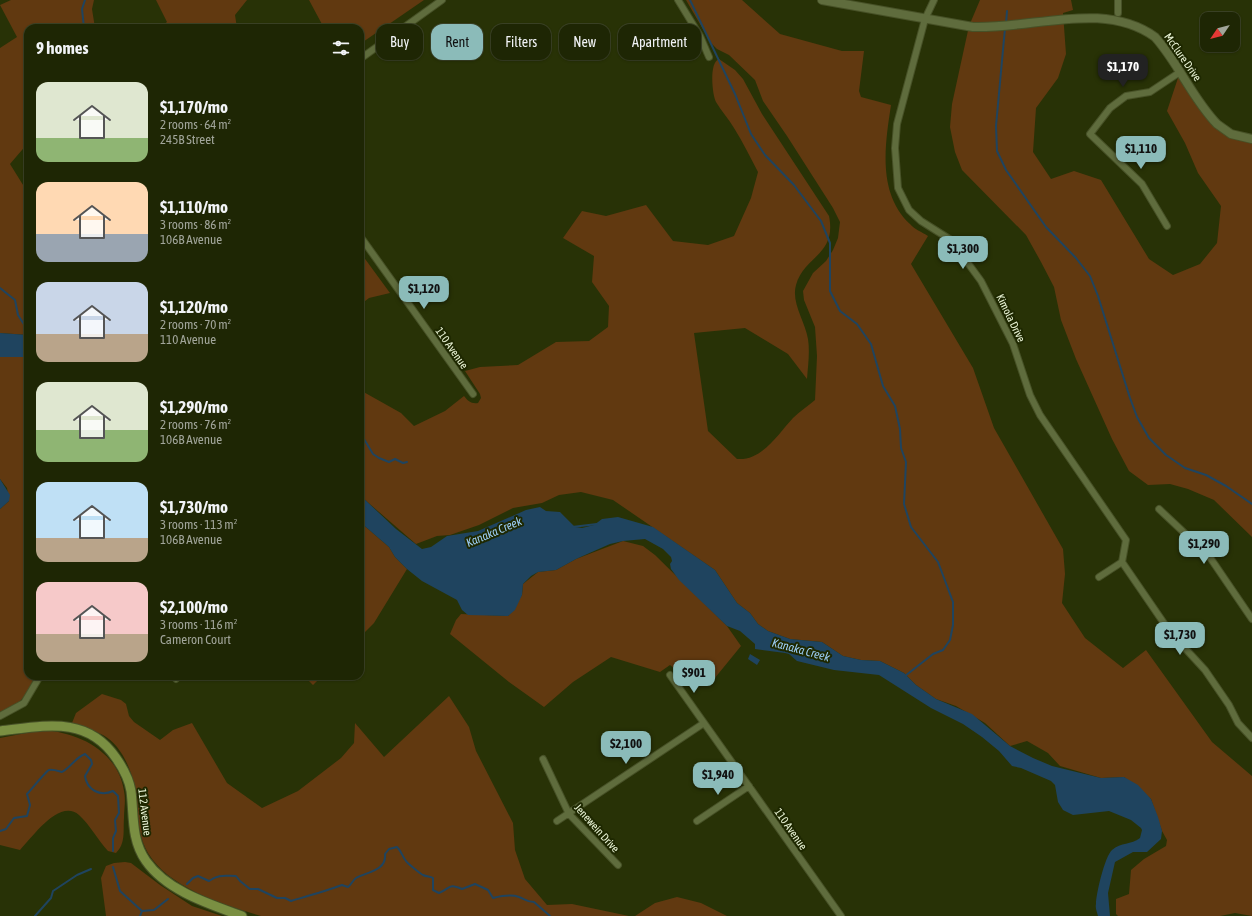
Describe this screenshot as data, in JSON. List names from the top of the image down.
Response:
{
  "streets": {
    "main road": ["112 Avenue"],
    "street": [
      "McClure Drive",
      "Kimola Drive",
      "110 Avenue",
      "Jenewein Drive"
    ]
  },
  "water": ["Kanaka Creek"],
  "north": "bottom left",
  "page": {
    "chip": [
      "Buy",
      "Rent",
      "Filters",
      "New",
      "Apartment"
    ],
    "heading": "9 homes",
    "price": [
      "$1,170",
      "$1,110",
      "$1,300",
      "$1,120",
      "$1,290",
      "$1,730",
      "$901",
      "$2,100",
      "$1,940"
    ],
    "list": [
      {
        "name": "$1,170/mo",
        "note": "2 rooms · 64 m² · 245B Street"
      },
      {
        "name": "$1,110/mo",
        "note": "3 rooms · 86 m² · 106B Avenue"
      },
      {
        "name": "$1,120/mo",
        "note": "2 rooms · 70 m² · 110 Avenue"
      },
      {
        "name": "$1,290/mo",
        "note": "2 rooms · 76 m² · 106B Avenue"
      },
      {
        "name": "$1,730/mo",
        "note": "3 rooms · 113 m² · 106B Avenue"
      },
      {
        "name": "$2,100/mo",
        "note": "3 rooms · 116 m² · Cameron Court"
      }
    ]
  }
}
